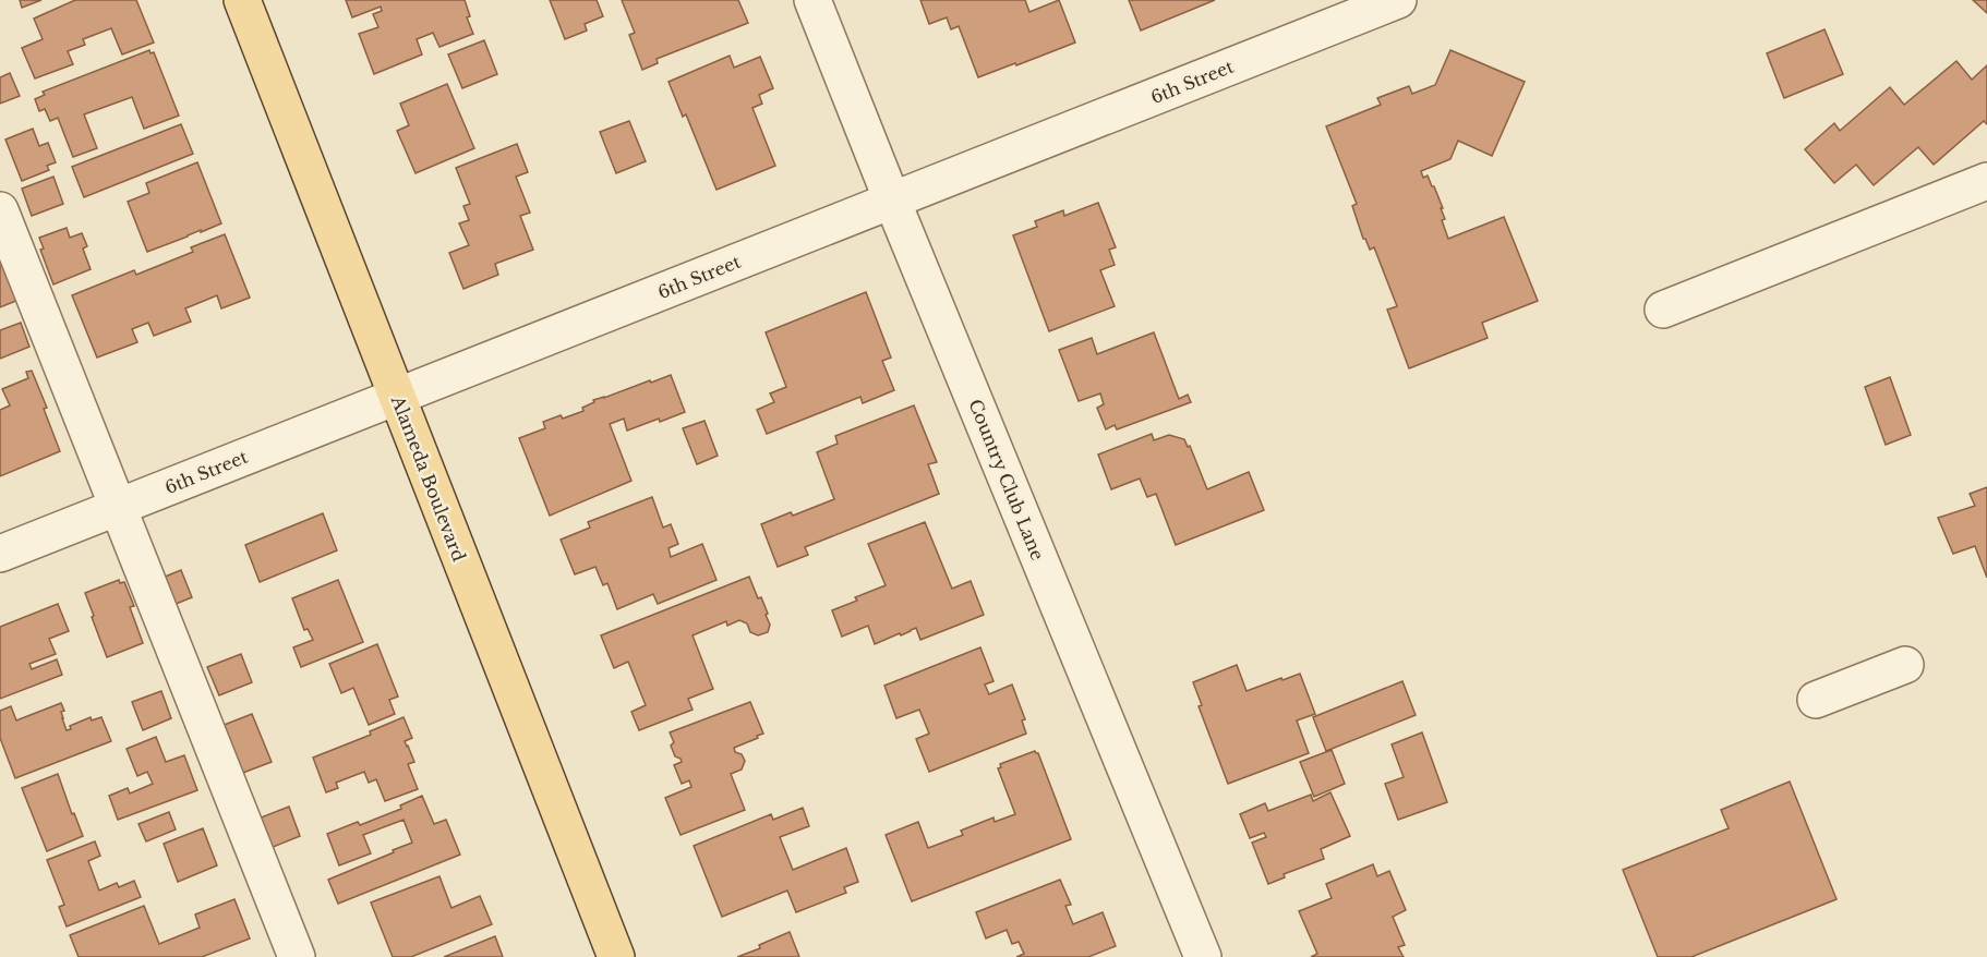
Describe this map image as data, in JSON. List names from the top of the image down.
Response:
{
  "streets": {
    "main road": ["Alameda Boulevard"],
    "street": ["6th Street", "Country Club Lane"]
  },
  "crossings": [
    ["6th Street", "Alameda Boulevard"],
    ["6th Street", "Country Club Lane"]
  ]
}
